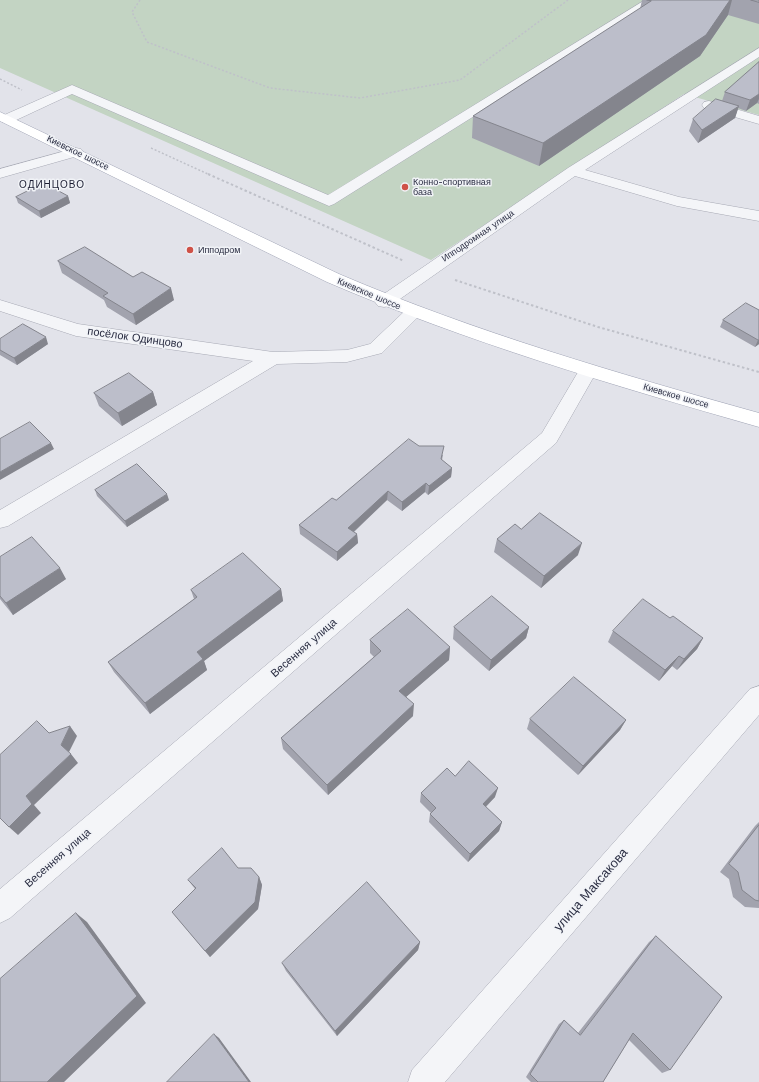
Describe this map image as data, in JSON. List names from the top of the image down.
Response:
{
  "streets": {
    "main road": ["Киевское шоссе"],
    "street": [
      "Ипподромная улица",
      "посёлок Одинцово",
      "Весенняя улица",
      "улица Максакова"
    ]
  },
  "crossings": [
    ["Киевское шоссе", "Ипподромная улица"],
    ["Киевское шоссе", "посёлок Одинцово"],
    ["Киевское шоссе", "Весенняя улица"]
  ],
  "districts": ["ОДИНЦОВО"],
  "places": ["Конно-спортивная база", "Ипподром"]
}
